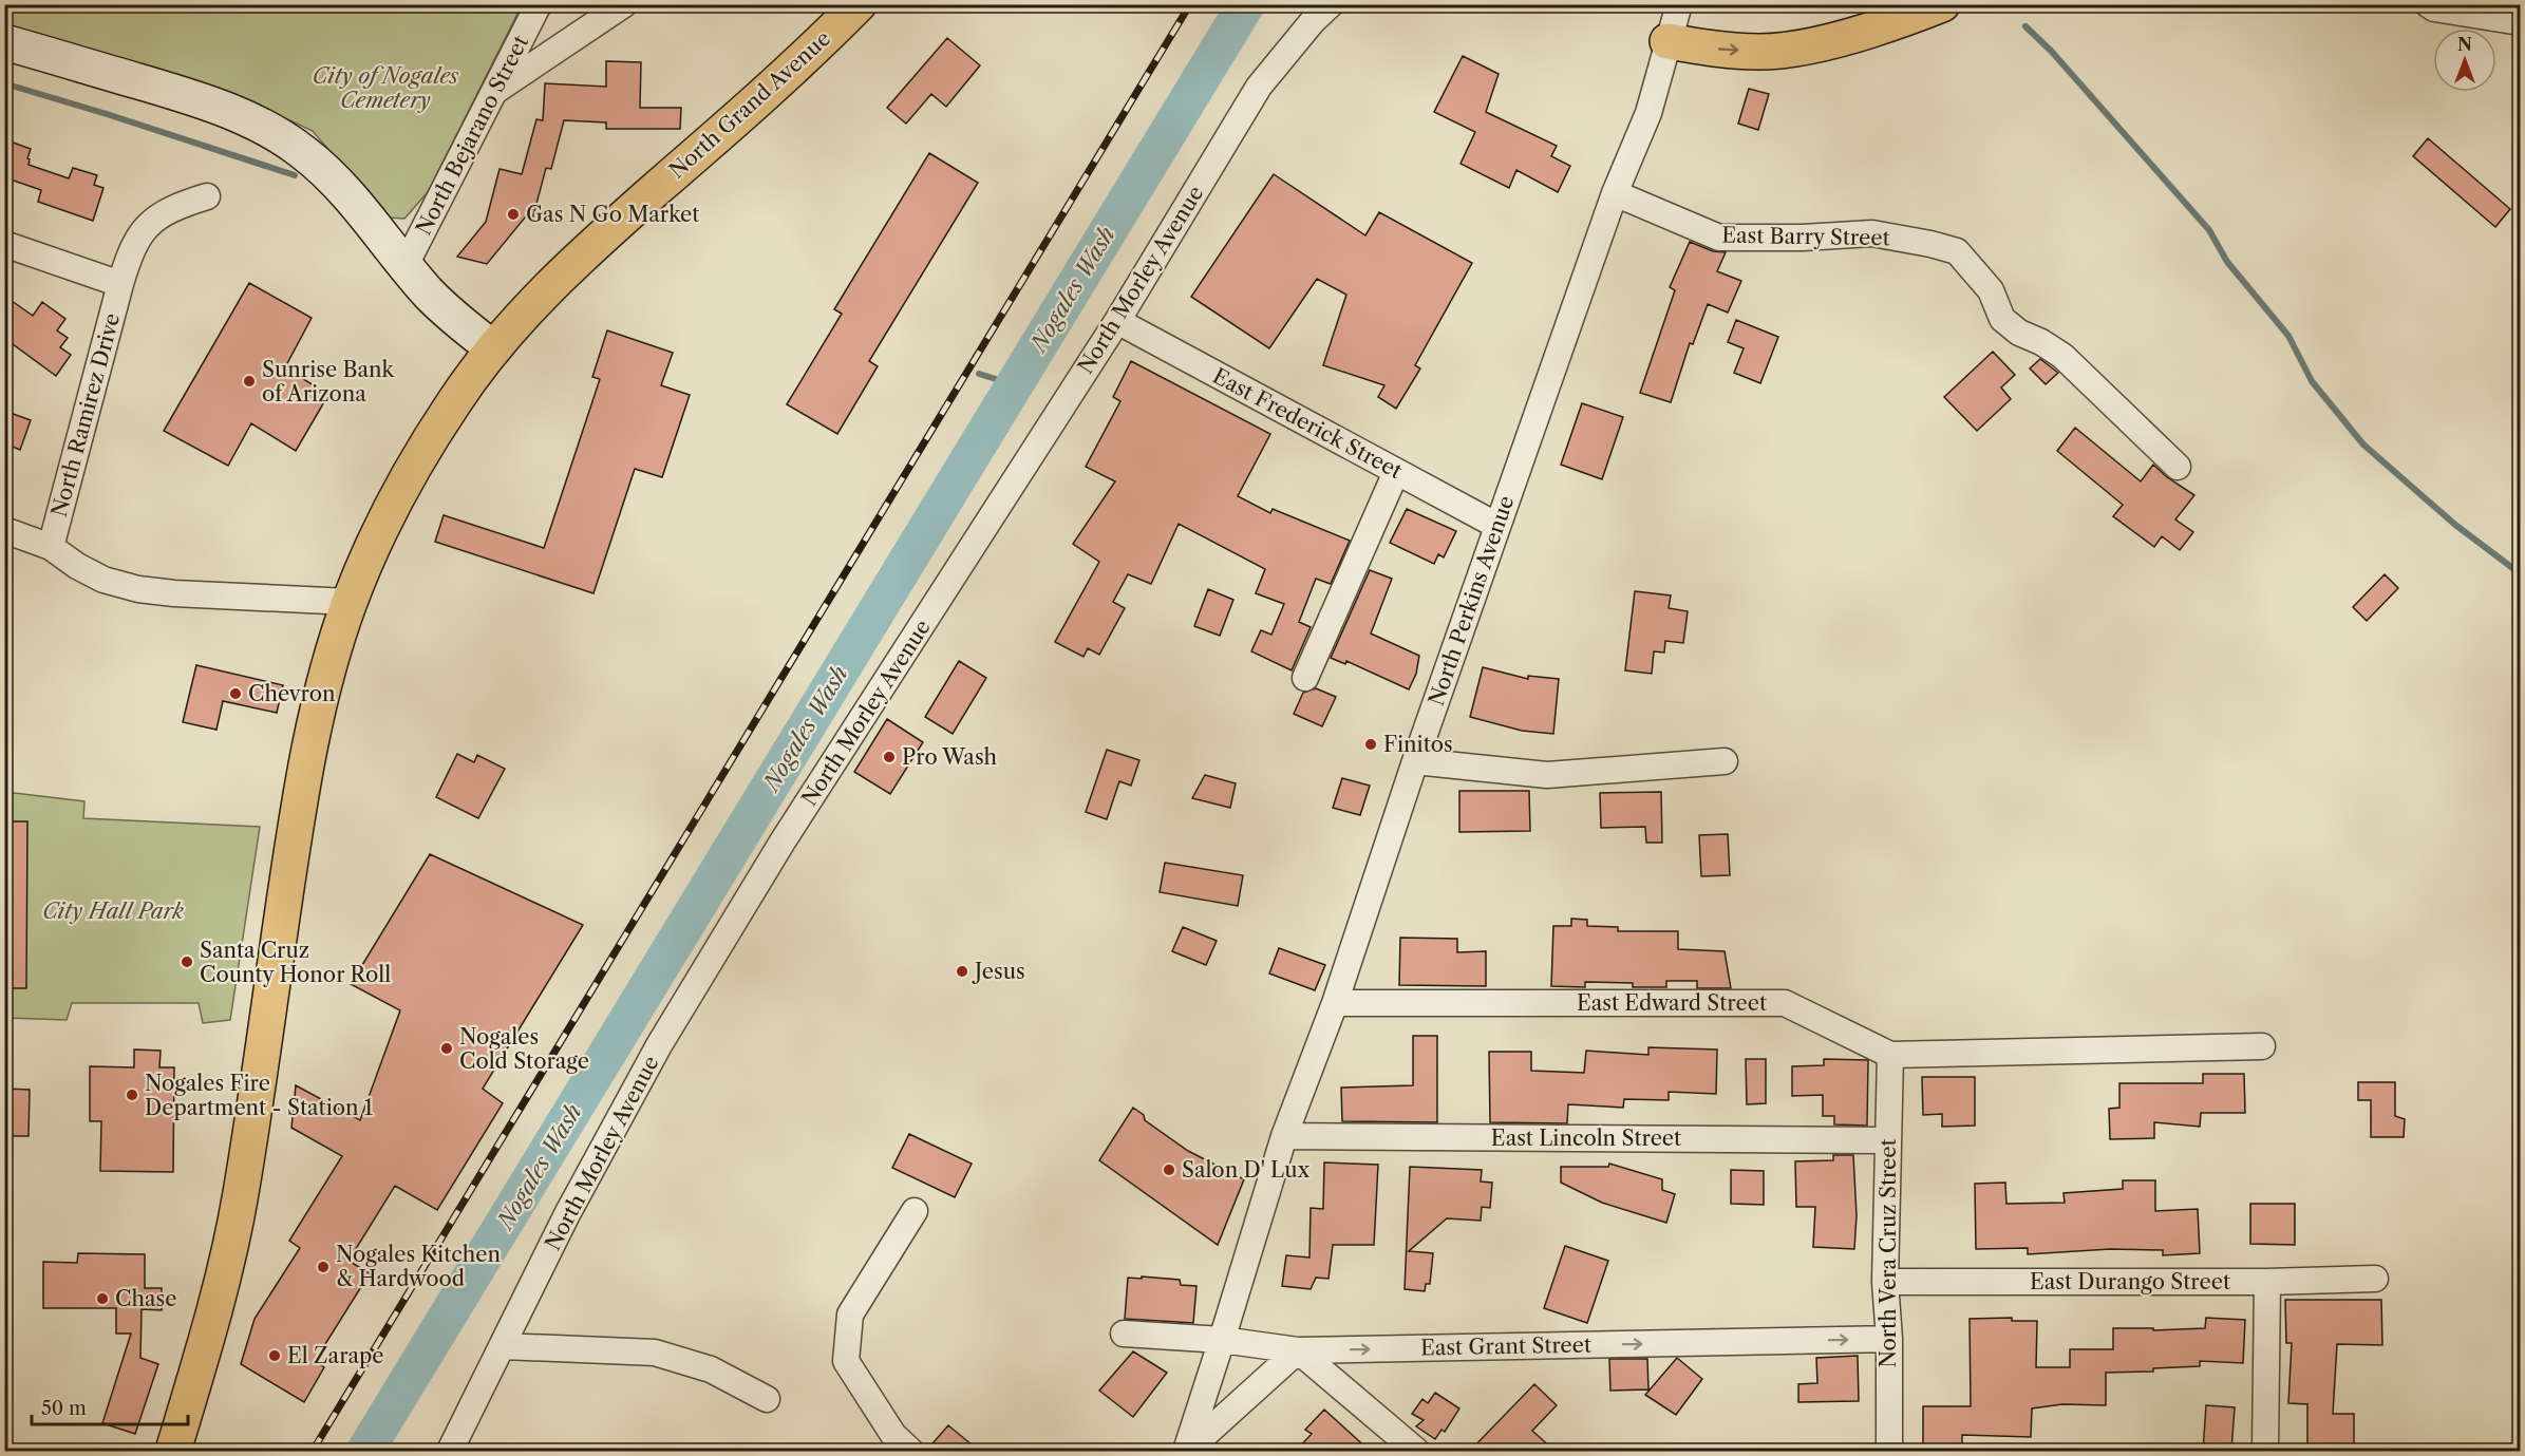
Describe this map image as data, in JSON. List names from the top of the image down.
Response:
{
  "streets": {
    "main road": ["North Grand Avenue"],
    "street": [
      "North Bejarano Street",
      "East Barry Street",
      "North Morley Avenue",
      "North Ramirez Drive",
      "East Frederick Street",
      "North Perkins Avenue",
      "East Edward Street",
      "East Lincoln Street",
      "North Vera Cruz Street",
      "East Durango Street",
      "East Grant Street"
    ]
  },
  "crossings": [
    ["East Barry Street", "North Perkins Avenue"],
    ["North Morley Avenue", "East Frederick Street"],
    ["East Frederick Street", "North Perkins Avenue"],
    ["North Perkins Avenue", "East Edward Street"],
    ["North Perkins Avenue", "East Lincoln Street"],
    ["North Perkins Avenue", "East Grant Street"],
    ["East Edward Street", "North Vera Cruz Street"],
    ["East Lincoln Street", "North Vera Cruz Street"],
    ["North Vera Cruz Street", "East Durango Street"],
    ["North Vera Cruz Street", "East Grant Street"]
  ],
  "one_way": ["East Grant Street"],
  "water": ["Nogales Wash"],
  "parks": ["City of Nogales Cemetery", "City Hall Park"],
  "places": [
    "Gas N Go Market",
    "Sunrise Bank of Arizona",
    "Chevron",
    "Finitos",
    "Pro Wash",
    "Santa Cruz County Honor Roll",
    "Jesus",
    "Nogales Cold Storage",
    "Nogales Fire Department - Station 1",
    "Salon D' Lux",
    "Nogales Kitchen & Hardwood",
    "Chase",
    "El Zarape"
  ],
  "scale_bar": "50 m",
  "north": "top"
}
